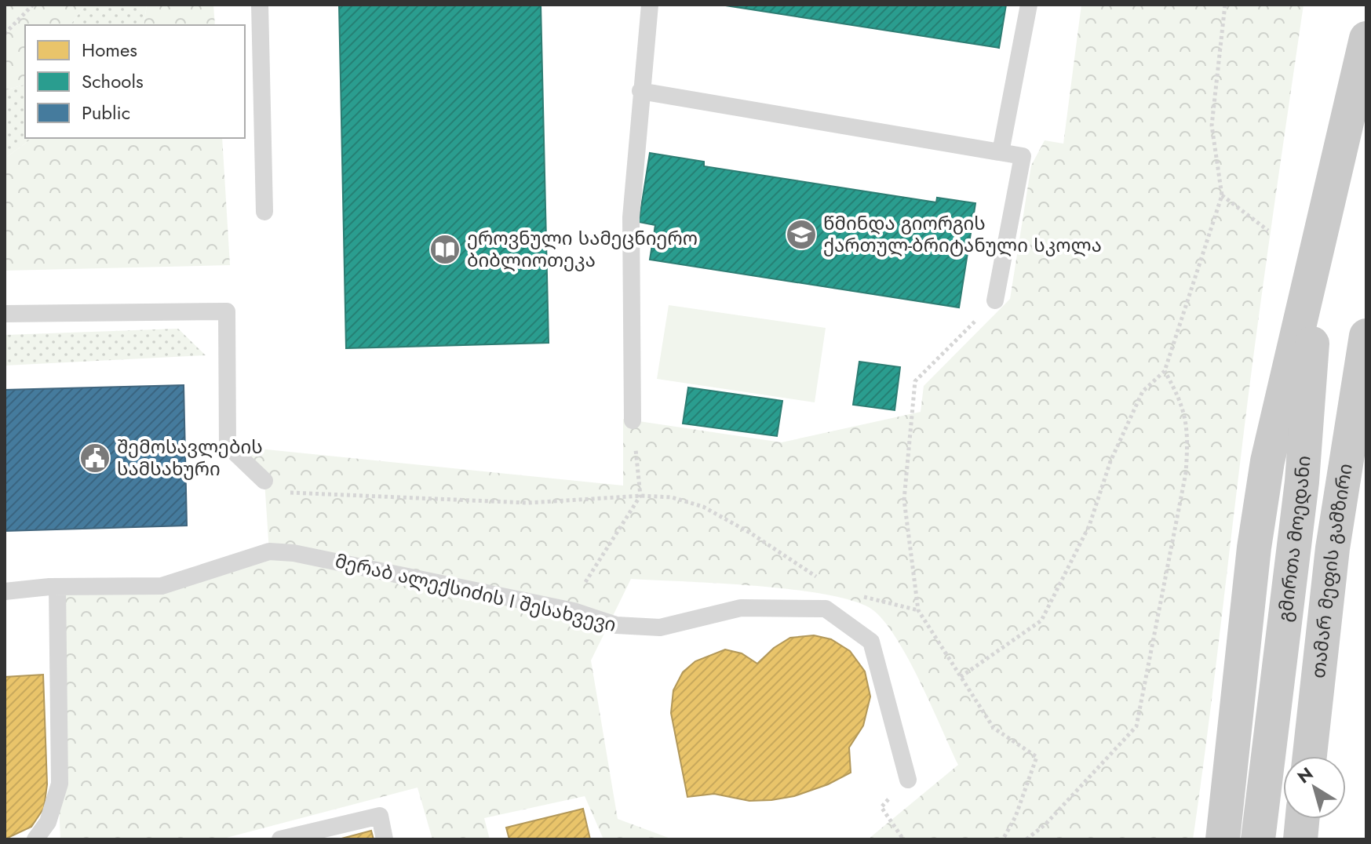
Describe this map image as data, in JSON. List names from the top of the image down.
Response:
{
  "streets": {
    "main road": ["გმირთა მოედანი", "თამარ მეფის გამზირი"],
    "lane": ["მერაბ ალექსიძის I შესახვევი"]
  },
  "places": {
    "school or university": ["წმინდა გიორგის ქართულ-ბრიტანული სკოლა"],
    "library": ["ეროვნული სამეცნიერო ბიბლიოთეკა"],
    "public building": ["შემოსავლების სამსახური"]
  },
  "legend": ["Homes", "Schools", "Public"],
  "north": "top left"
}
